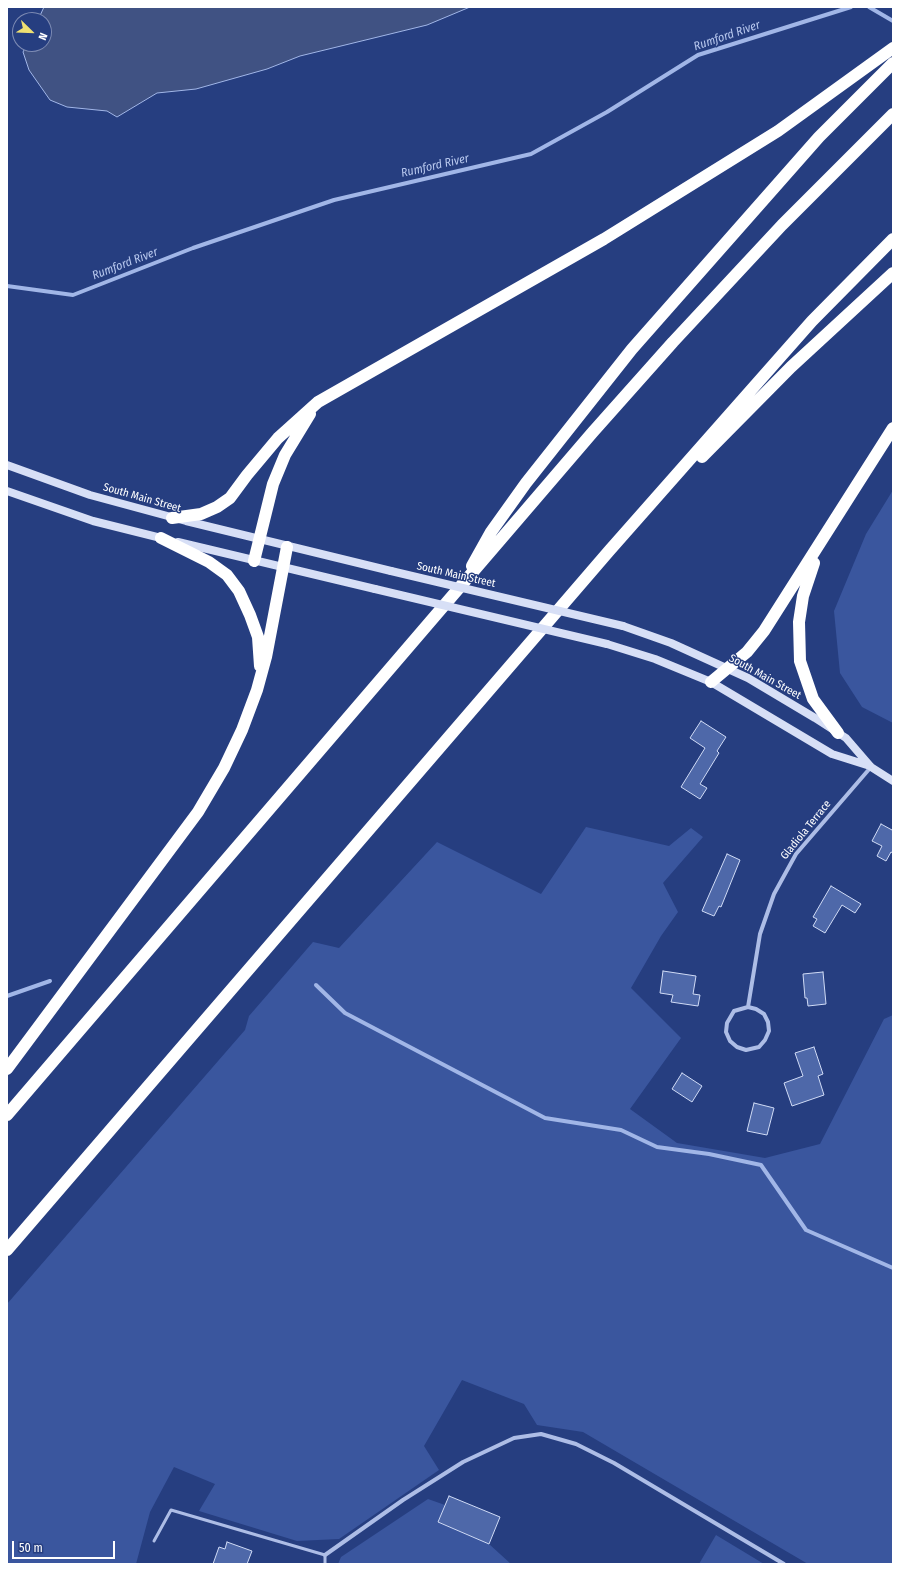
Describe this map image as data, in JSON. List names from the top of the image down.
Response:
{
  "streets": {
    "main road": ["South Main Street"],
    "street": ["Gladiola Terrace"]
  },
  "crossings": [
    ["South Main Street", "Gladiola Terrace"]
  ],
  "water": ["Rumford River"],
  "scale_bar": "50 m",
  "north": "bottom right"
}
